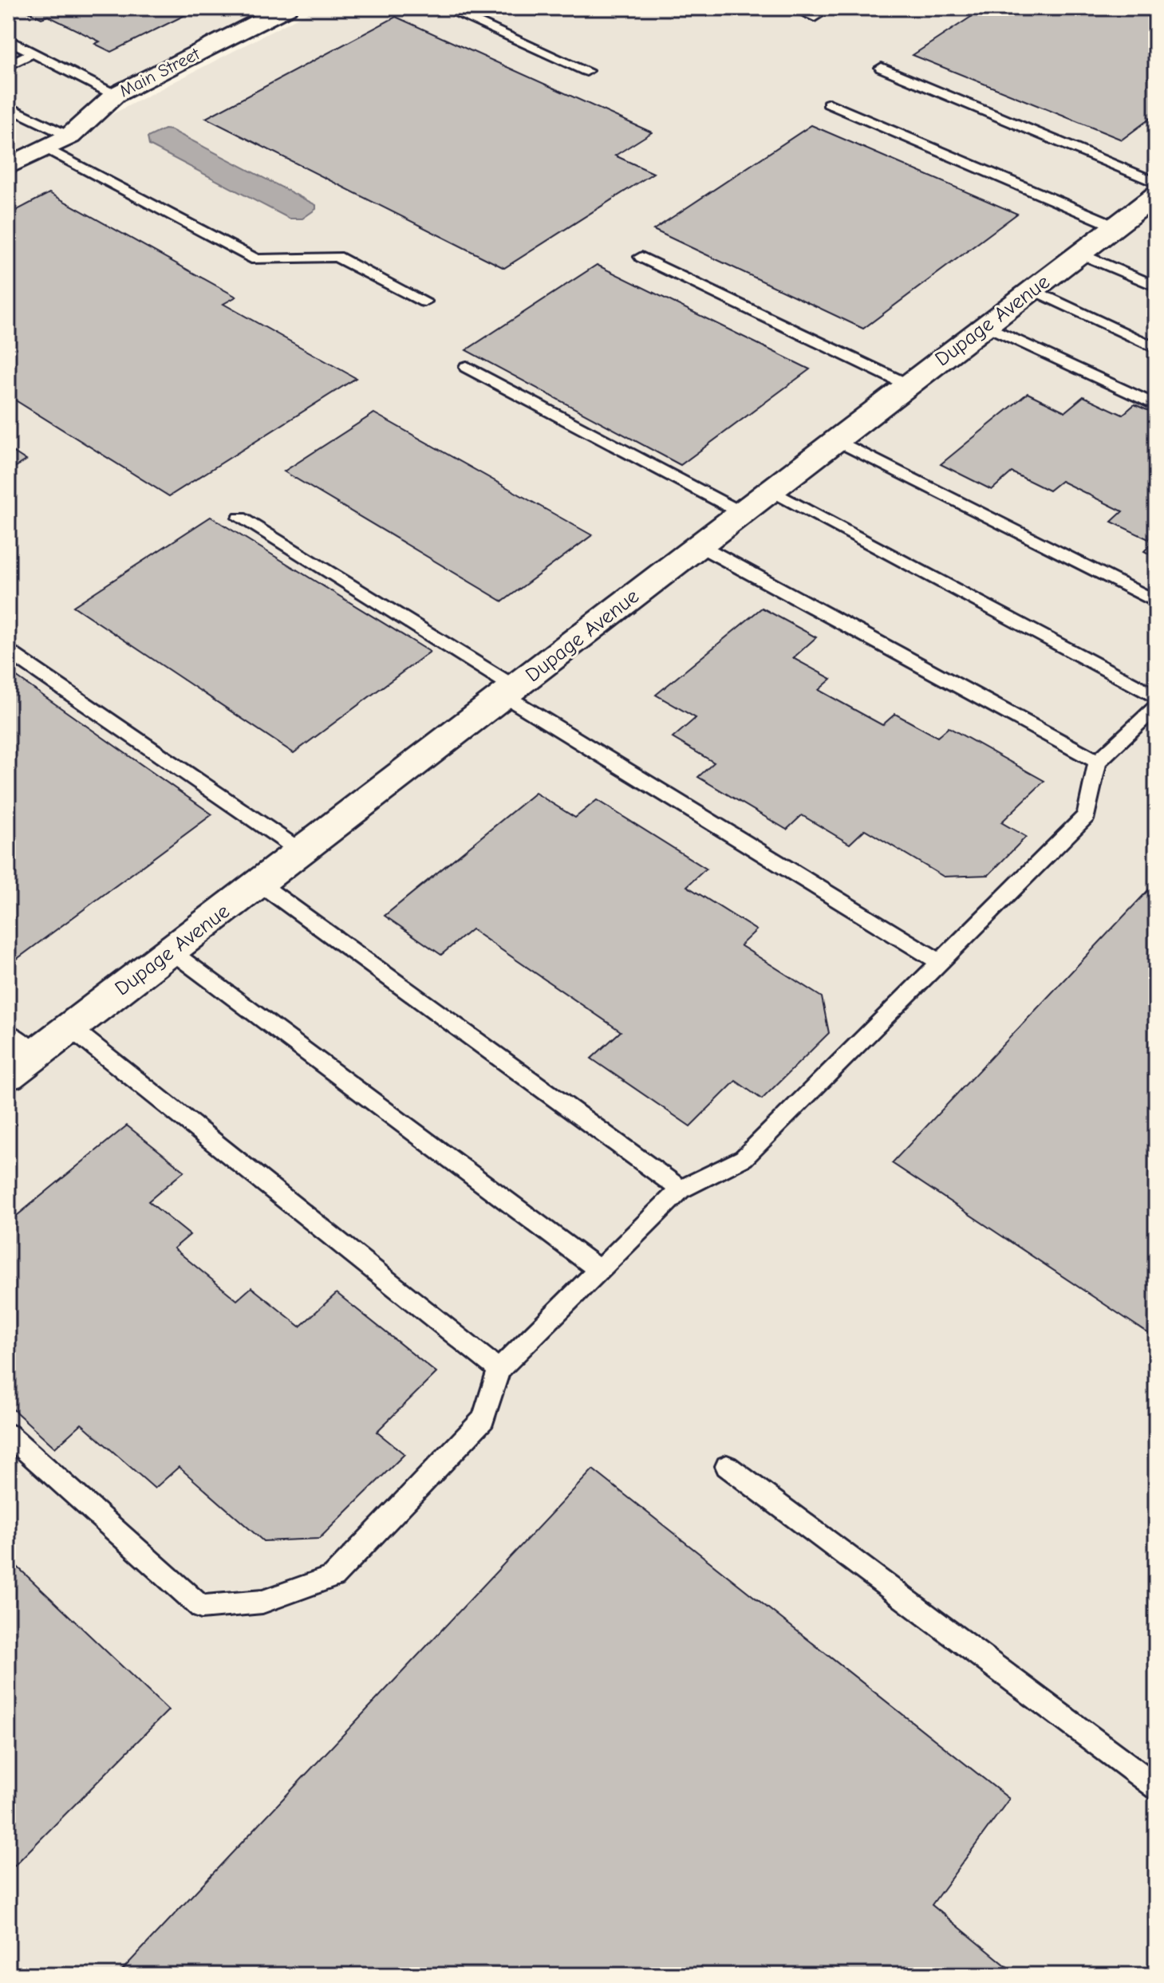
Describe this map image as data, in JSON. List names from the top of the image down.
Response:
{
  "streets": {
    "street": ["Main Street", "Dupage Avenue"]
  }
}
